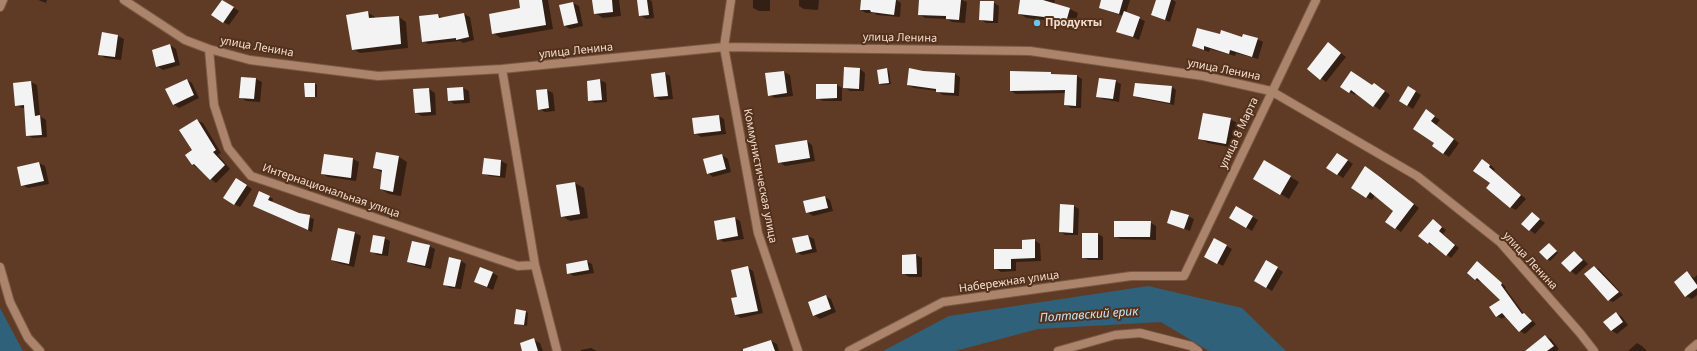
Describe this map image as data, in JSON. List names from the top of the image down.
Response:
{
  "streets": {
    "street": [
      "улица Ленина",
      "улица 8 Марта",
      "Коммунистическая улица",
      "Интернациональная улица",
      "Набережная улица"
    ]
  },
  "crossings": [
    ["улица Ленина", "улица 8 Марта"],
    ["улица Ленина", "Коммунистическая улица"],
    ["улица Ленина", "Интернациональная улица"],
    ["улица 8 Марта", "Набережная улица"]
  ],
  "water": ["Полтавский ерик"],
  "places": ["Продукты"]
}
